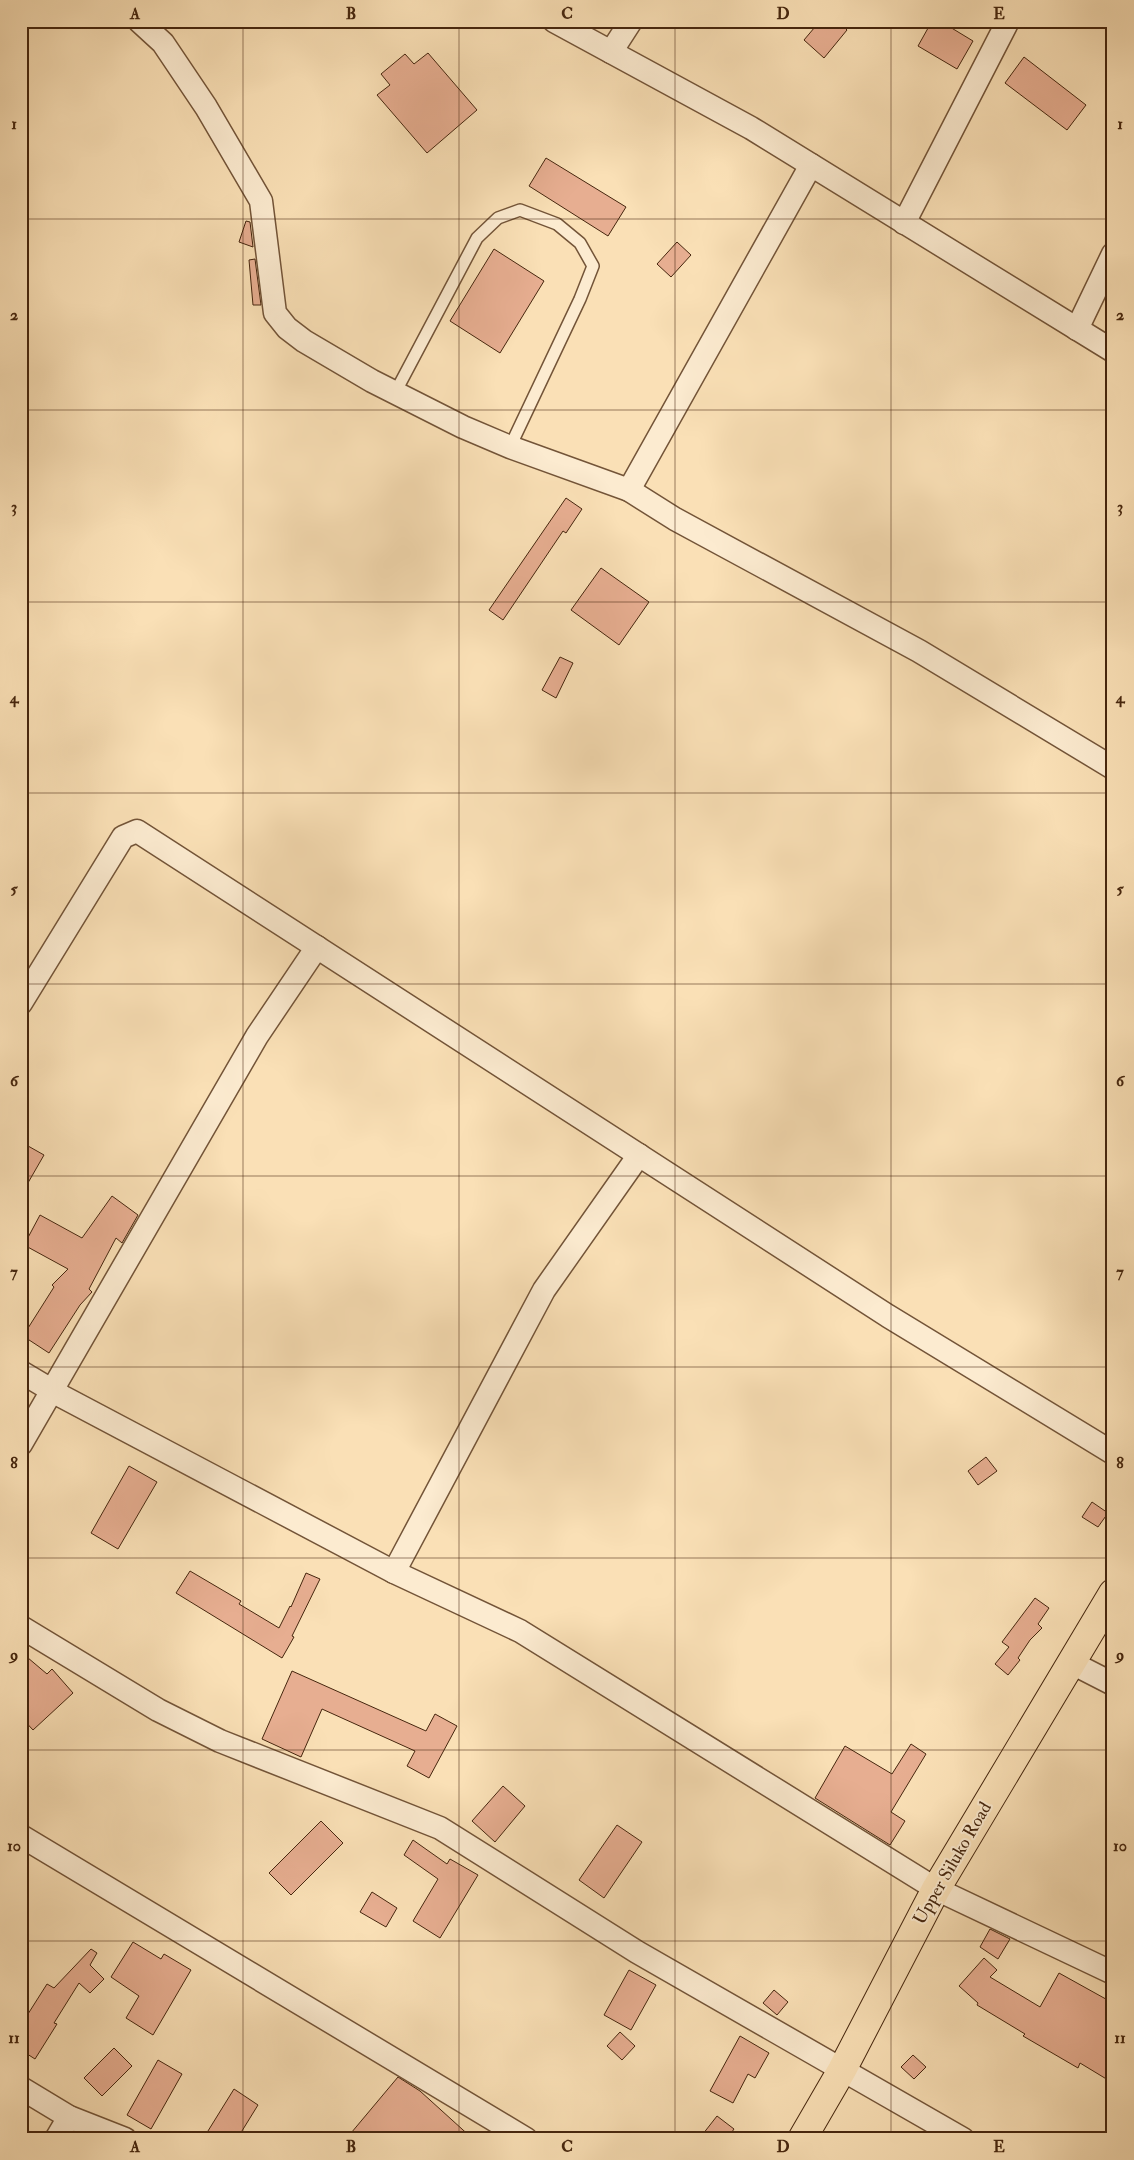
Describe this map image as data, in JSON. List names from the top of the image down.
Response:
{
  "streets": {
    "main road": ["Upper Siluko Road"]
  },
  "grid": {
    "columns": [
      "A",
      "B",
      "C",
      "D",
      "E"
    ],
    "rows": [
      "1",
      "2",
      "3",
      "4",
      "5",
      "6",
      "7",
      "8",
      "9",
      "10",
      "11"
    ]
  }
}
